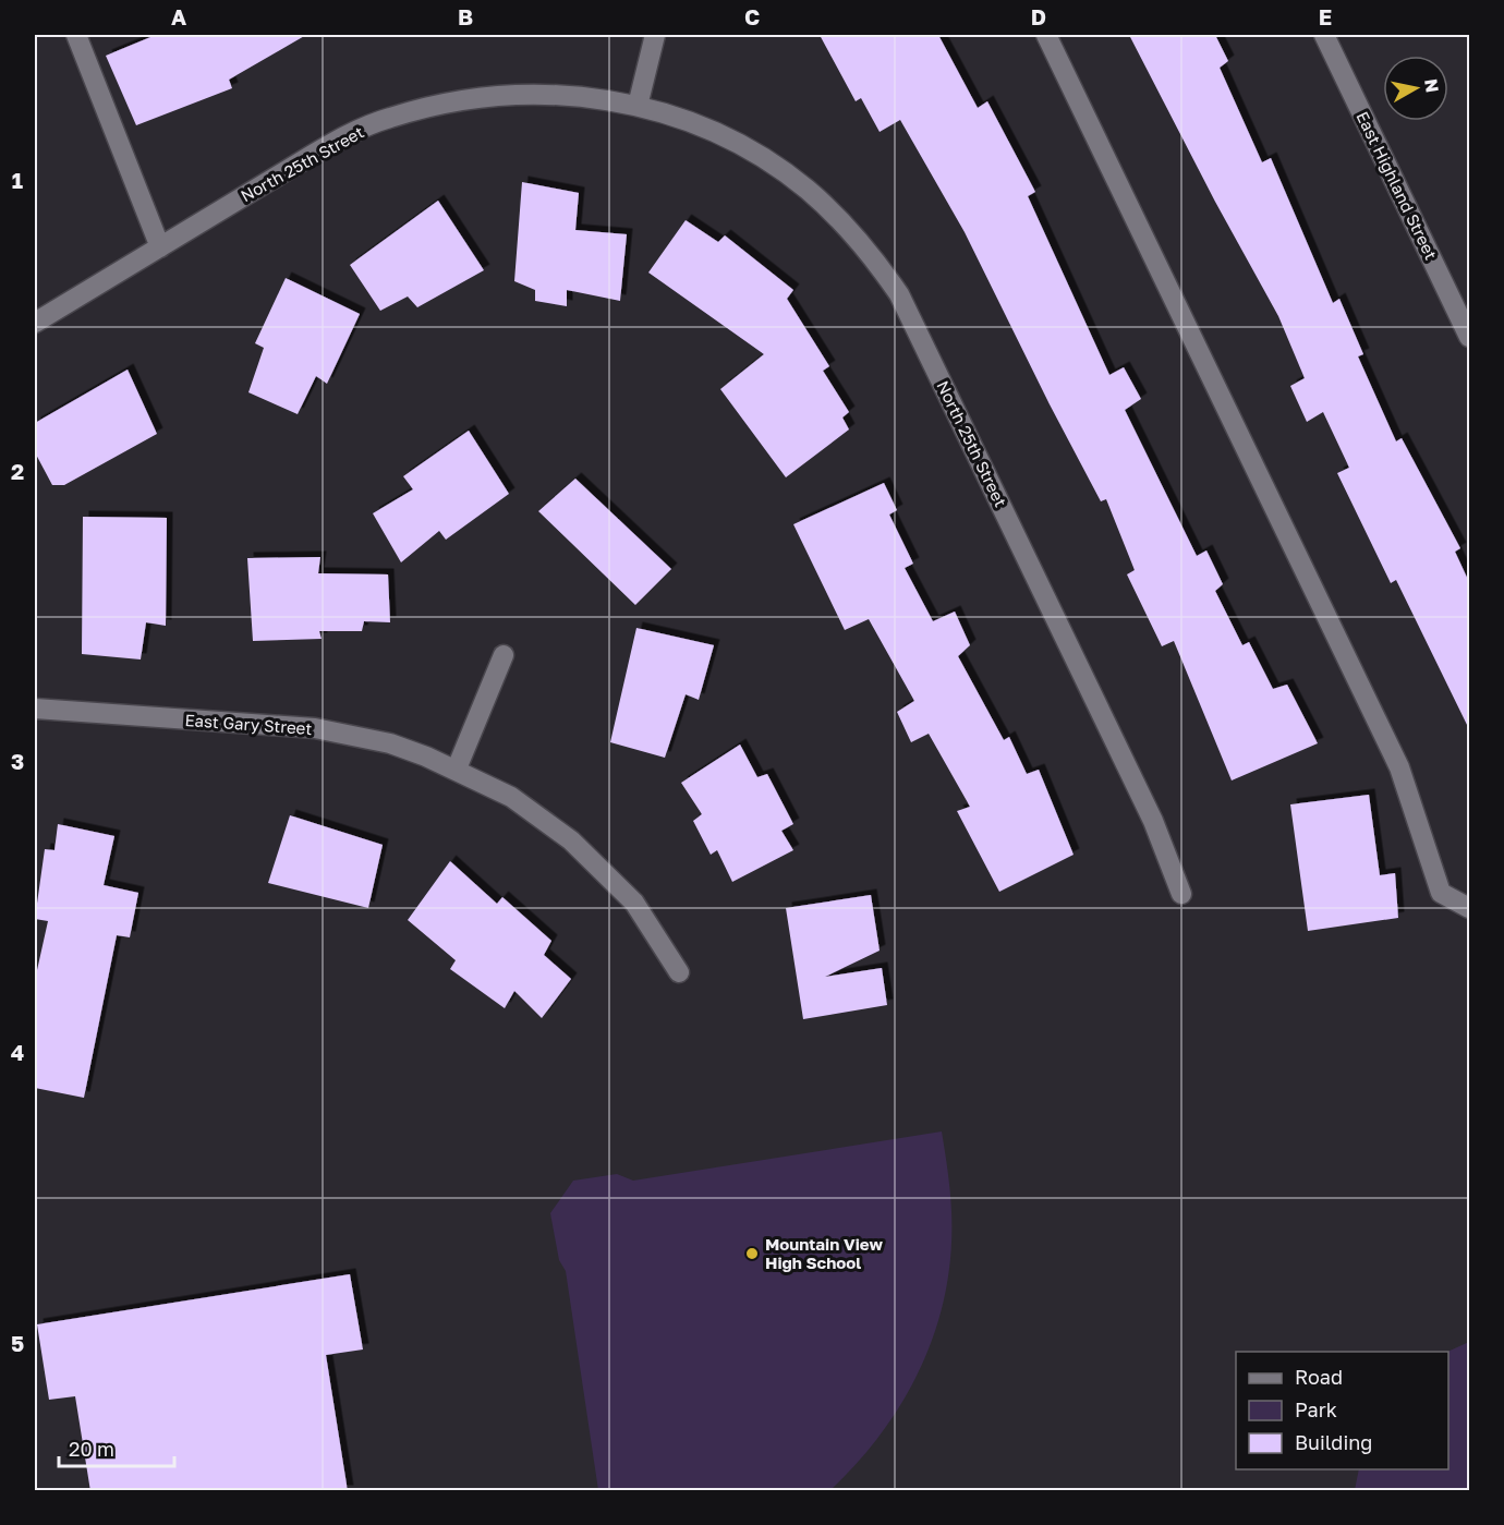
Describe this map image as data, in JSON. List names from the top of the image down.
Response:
{
  "streets": {
    "street": ["North 25th Street", "East Highland Street", "East Gary Street"]
  },
  "places": ["Mountain View High School"],
  "legend": ["Road", "Park", "Building"],
  "scale_bar": "20 m",
  "north": "right",
  "grid": {
    "columns": [
      "A",
      "B",
      "C",
      "D",
      "E"
    ],
    "rows": [
      "1",
      "2",
      "3",
      "4",
      "5"
    ]
  }
}
